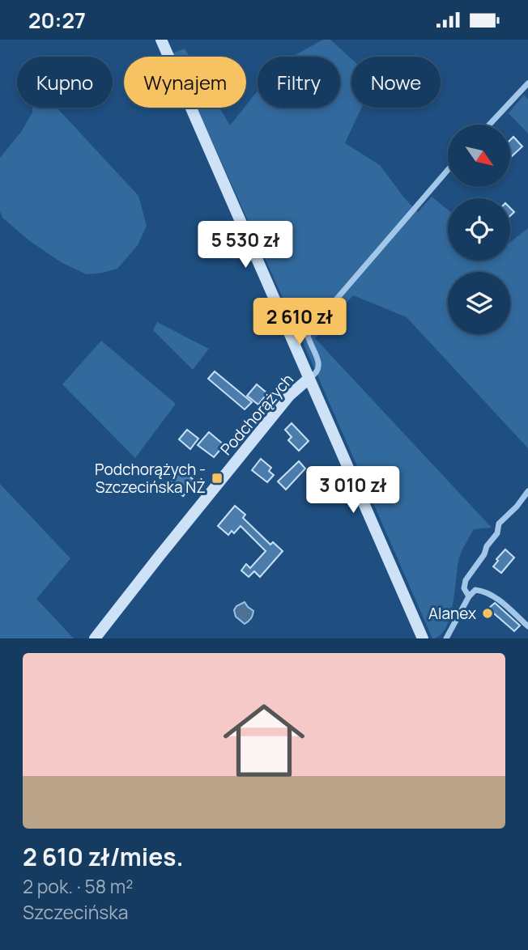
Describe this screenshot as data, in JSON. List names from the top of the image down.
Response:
{
  "streets": {
    "main road": ["Podchorążych"]
  },
  "places": {
    "transit": ["Podchorążych - Szczecińska NŻ"],
    "other": ["Alanex"]
  },
  "north": "bottom right",
  "page": {
    "status": "20:27",
    "chip": [
      "Kupno",
      "Wynajem",
      "Filtry",
      "Nowe"
    ],
    "price": ["5 530 zł", "2 610 zł", "3 010 zł"],
    "list": [
      {
        "name": "2 610 zł/mies.",
        "note": "2 pok. · 58 m² · Szczecińska"
      }
    ]
  }
}
